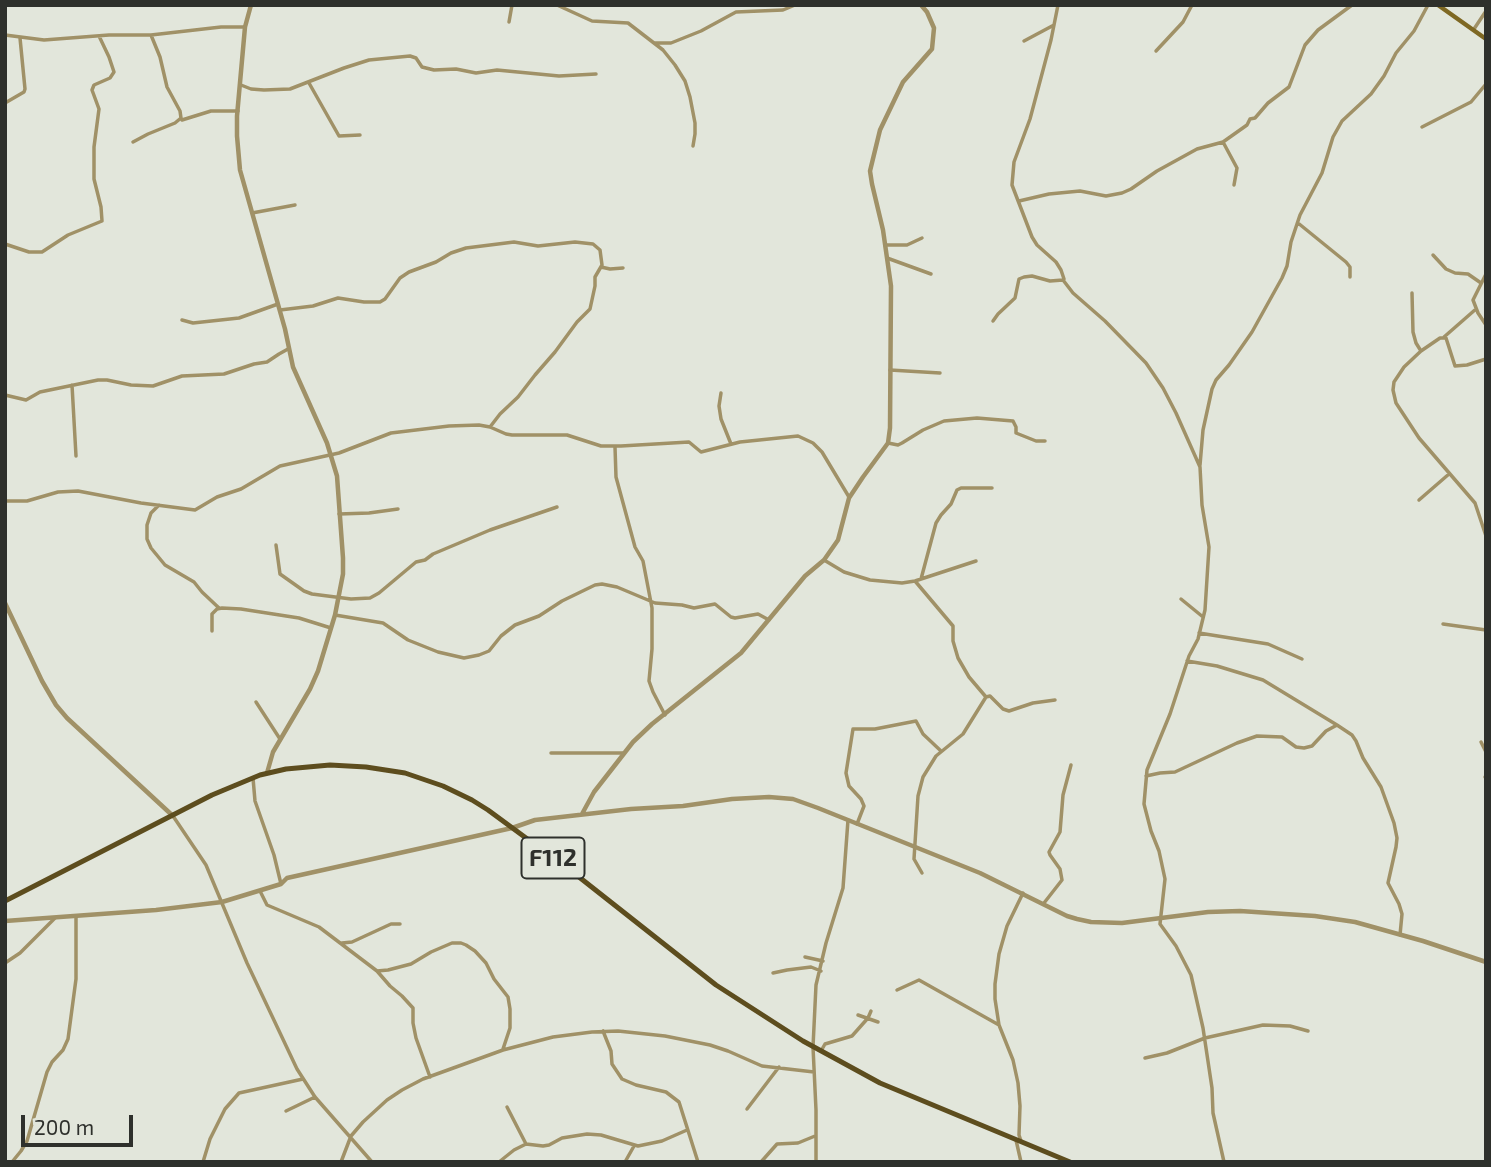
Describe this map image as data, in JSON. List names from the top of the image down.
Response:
{
  "streets": {
    "main road": ["F112"]
  },
  "scale_bar": "200 m"
}
